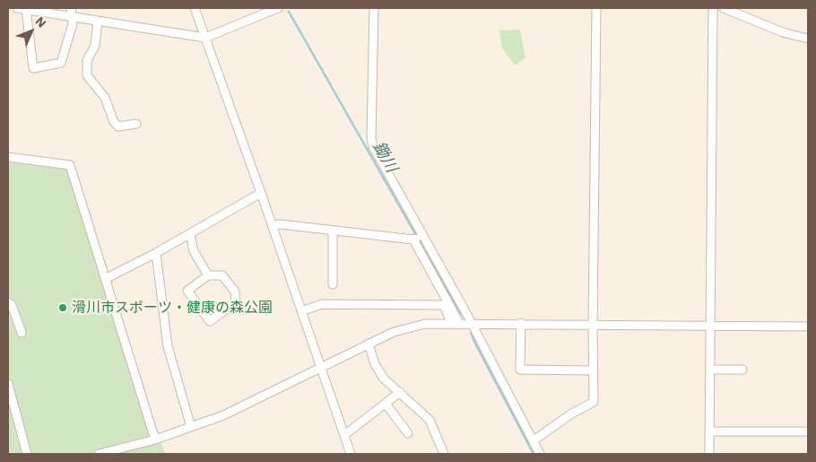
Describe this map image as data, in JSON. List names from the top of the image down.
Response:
{
  "water": ["鋤川"],
  "places": ["滑川市スポーツ・健康の森公園"],
  "north": "top right"
}
